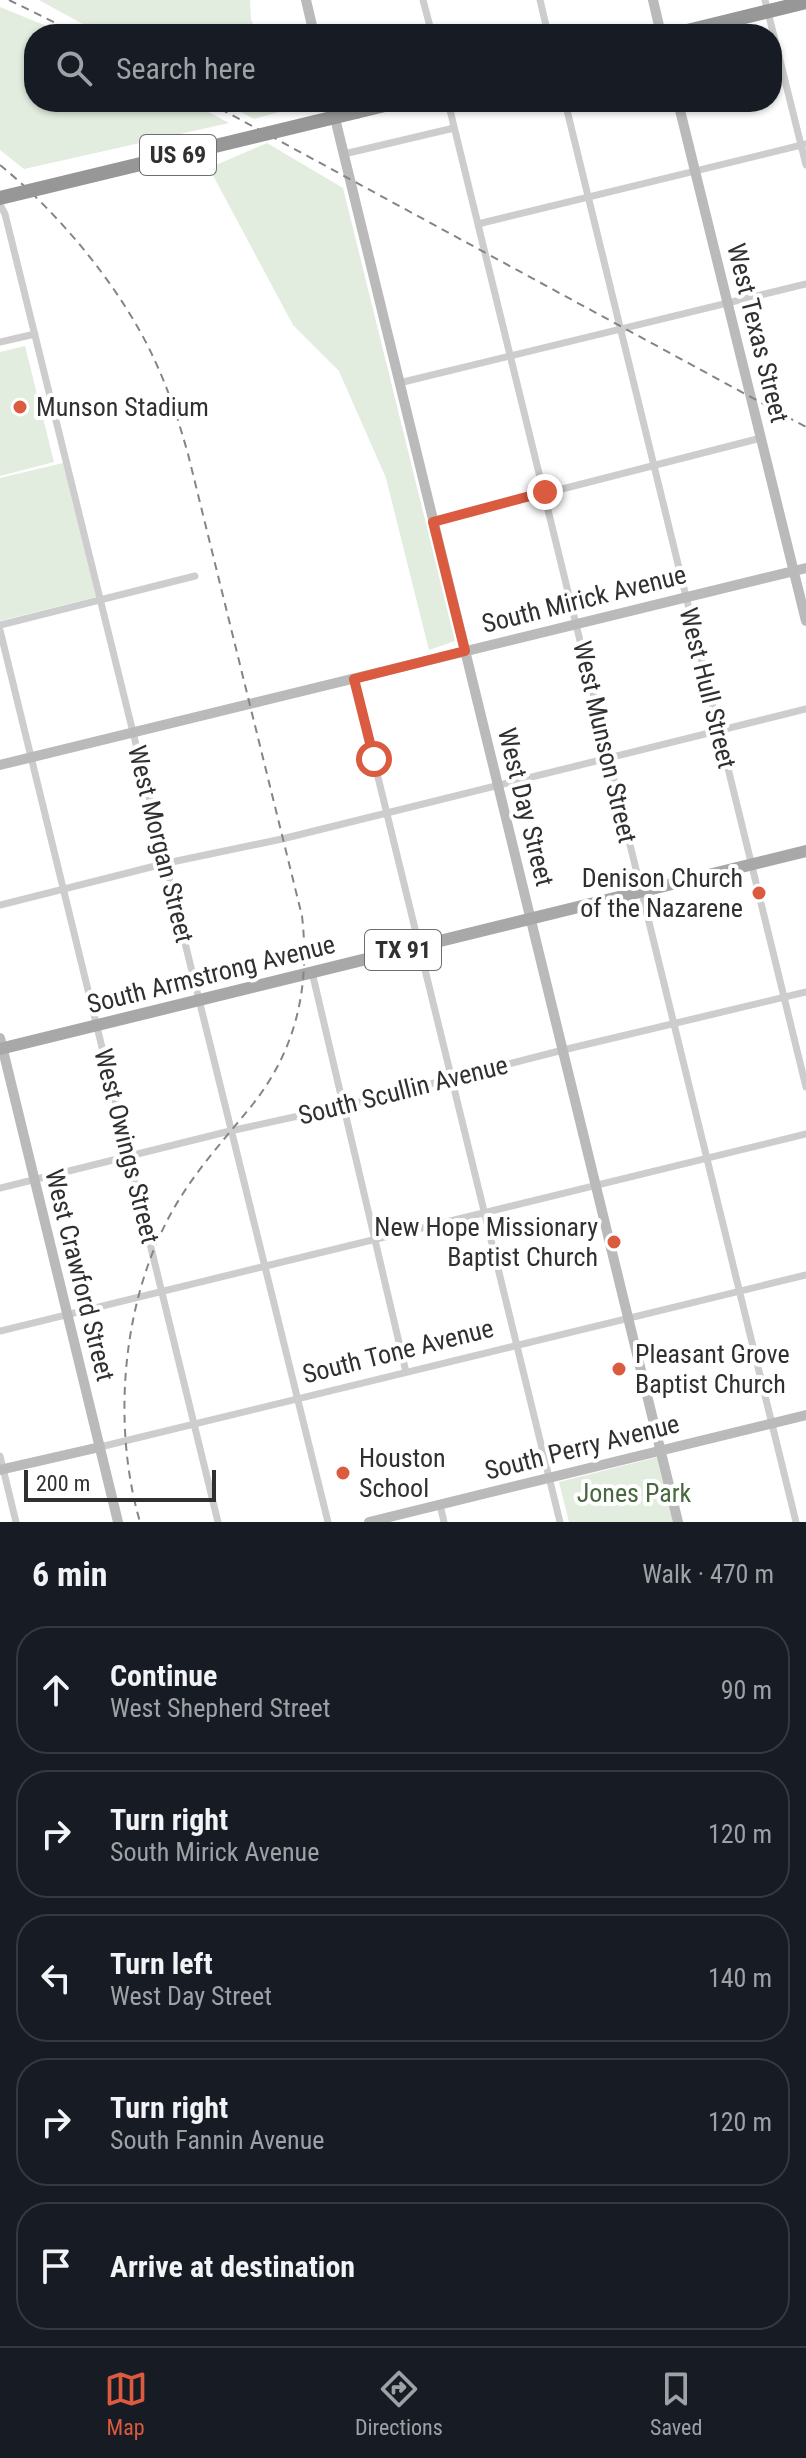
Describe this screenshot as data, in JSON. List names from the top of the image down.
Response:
{
  "streets": {
    "highway": ["US 69"],
    "main road": ["TX 91", "South Armstrong Avenue"],
    "street": [
      "West Texas Street",
      "South Mirick Avenue",
      "West Hull Street",
      "West Munson Street",
      "West Day Street",
      "West Morgan Street",
      "South Scullin Avenue",
      "West Owings Street",
      "West Crawford Street",
      "South Tone Avenue",
      "South Perry Avenue"
    ]
  },
  "crossings": [
    ["West Texas Street", "South Mirick Avenue"],
    ["South Mirick Avenue", "West Hull Street"],
    ["South Mirick Avenue", "West Munson Street"],
    ["South Mirick Avenue", "West Day Street"],
    ["South Mirick Avenue", "West Morgan Street"],
    ["South Mirick Avenue", "West Owings Street"],
    ["West Hull Street", "South Armstrong Avenue"],
    ["West Hull Street", "South Scullin Avenue"],
    ["West Munson Street", "South Armstrong Avenue"],
    ["West Munson Street", "South Scullin Avenue"],
    ["West Munson Street", "South Tone Avenue"],
    ["West Munson Street", "South Perry Avenue"],
    ["West Day Street", "South Armstrong Avenue"],
    ["West Day Street", "South Scullin Avenue"],
    ["West Day Street", "South Tone Avenue"],
    ["West Day Street", "South Perry Avenue"],
    ["West Morgan Street", "South Armstrong Avenue"],
    ["West Morgan Street", "South Scullin Avenue"],
    ["West Morgan Street", "South Tone Avenue"],
    ["South Armstrong Avenue", "West Owings Street"],
    ["South Armstrong Avenue", "West Crawford Street"],
    ["South Scullin Avenue", "West Owings Street"],
    ["South Scullin Avenue", "West Crawford Street"],
    ["West Owings Street", "South Tone Avenue"],
    ["West Crawford Street", "South Tone Avenue"]
  ],
  "parks": ["Jones Park"],
  "places": [
    "Munson Stadium",
    "Denison Church of the Nazarene",
    "New Hope Missionary Baptist Church",
    "Pleasant Grove Baptist Church",
    "Houston School"
  ],
  "scale_bar": "200 m",
  "page": {
    "search": "Search here",
    "scale": "200 m",
    "heading": ["6 min", "Walk · 470 m"],
    "list": [
      ["Continue", "West Shepherd Street", "90 m"],
      ["Turn right", "South Mirick Avenue", "120 m"],
      ["Turn left", "West Day Street", "140 m"],
      ["Turn right", "South Fannin Avenue", "120 m"],
      "Arrive at destination"
    ],
    "nav": ["Map", "Directions", "Saved"]
  }
}
